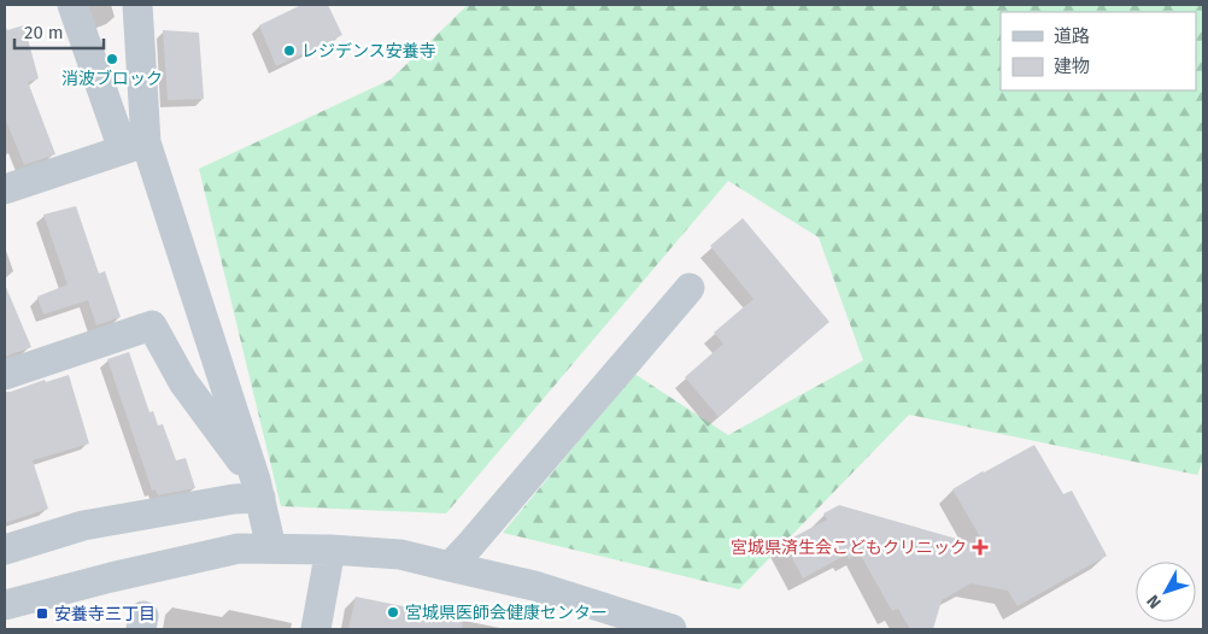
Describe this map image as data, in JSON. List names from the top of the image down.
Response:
{
  "places": {
    "other": ["レジデンス安養寺", "消波ブロック", "宮城県医師会健康センター"],
    "health": ["宮城県済生会こどもクリニック"],
    "transit": ["安養寺三丁目"]
  },
  "legend": ["道路", "建物"],
  "scale_bar": "20 m",
  "north": "bottom left"
}
